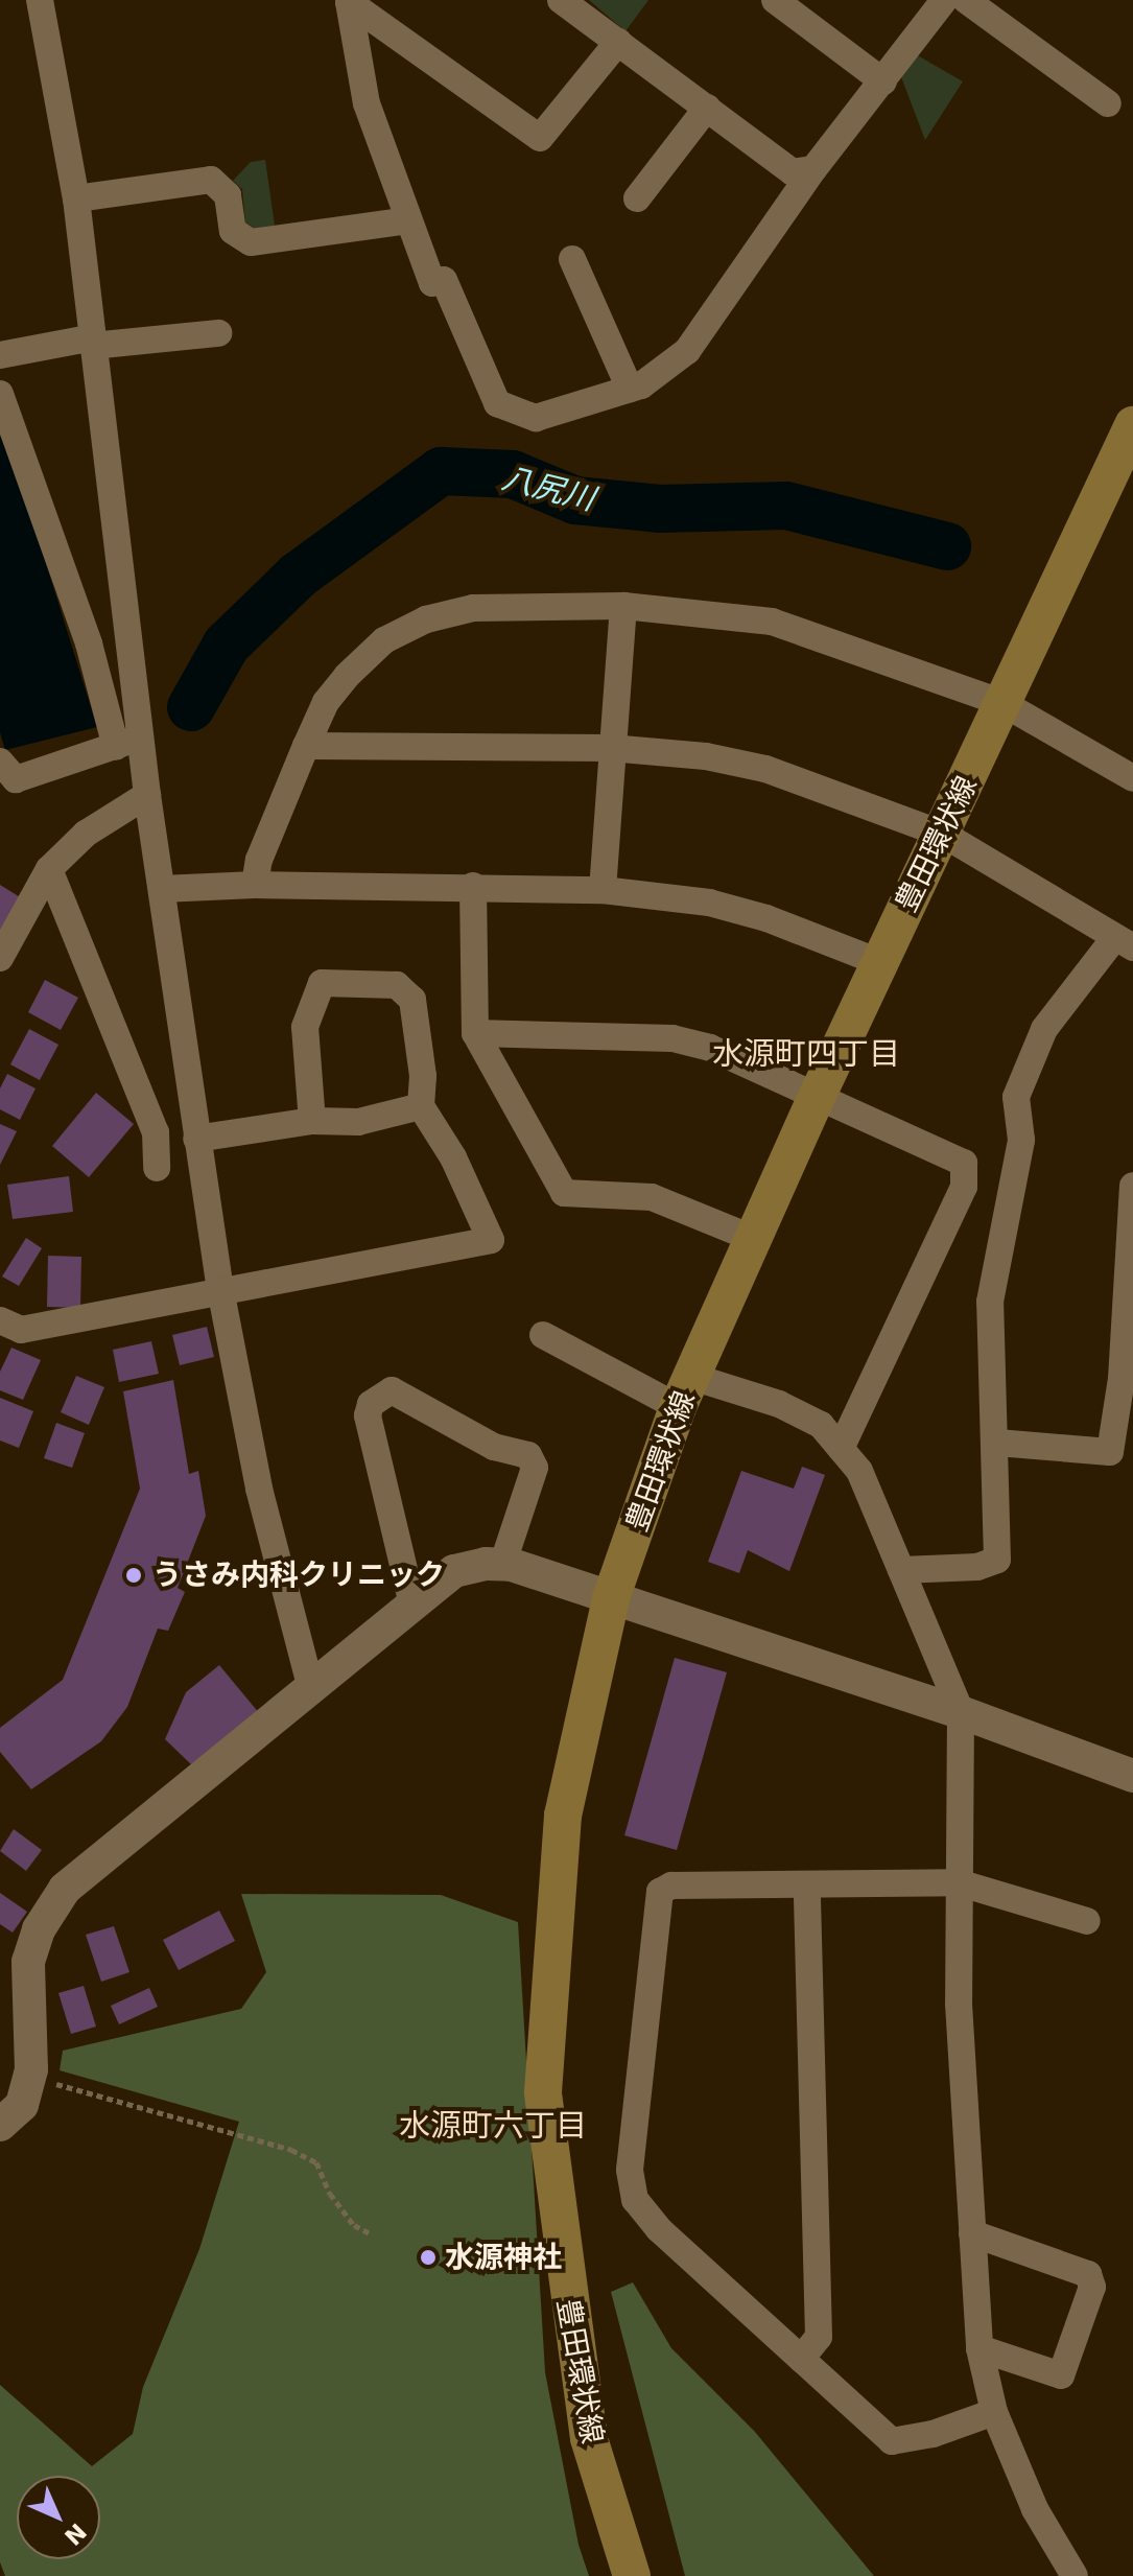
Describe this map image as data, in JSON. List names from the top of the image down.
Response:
{
  "streets": {
    "main road": ["豊田環状線"]
  },
  "districts": ["水源町四丁目", "水源町六丁目"],
  "water": ["八尻川"],
  "places": ["うさみ内科クリニック", "水源神社"],
  "north": "bottom right"
}
